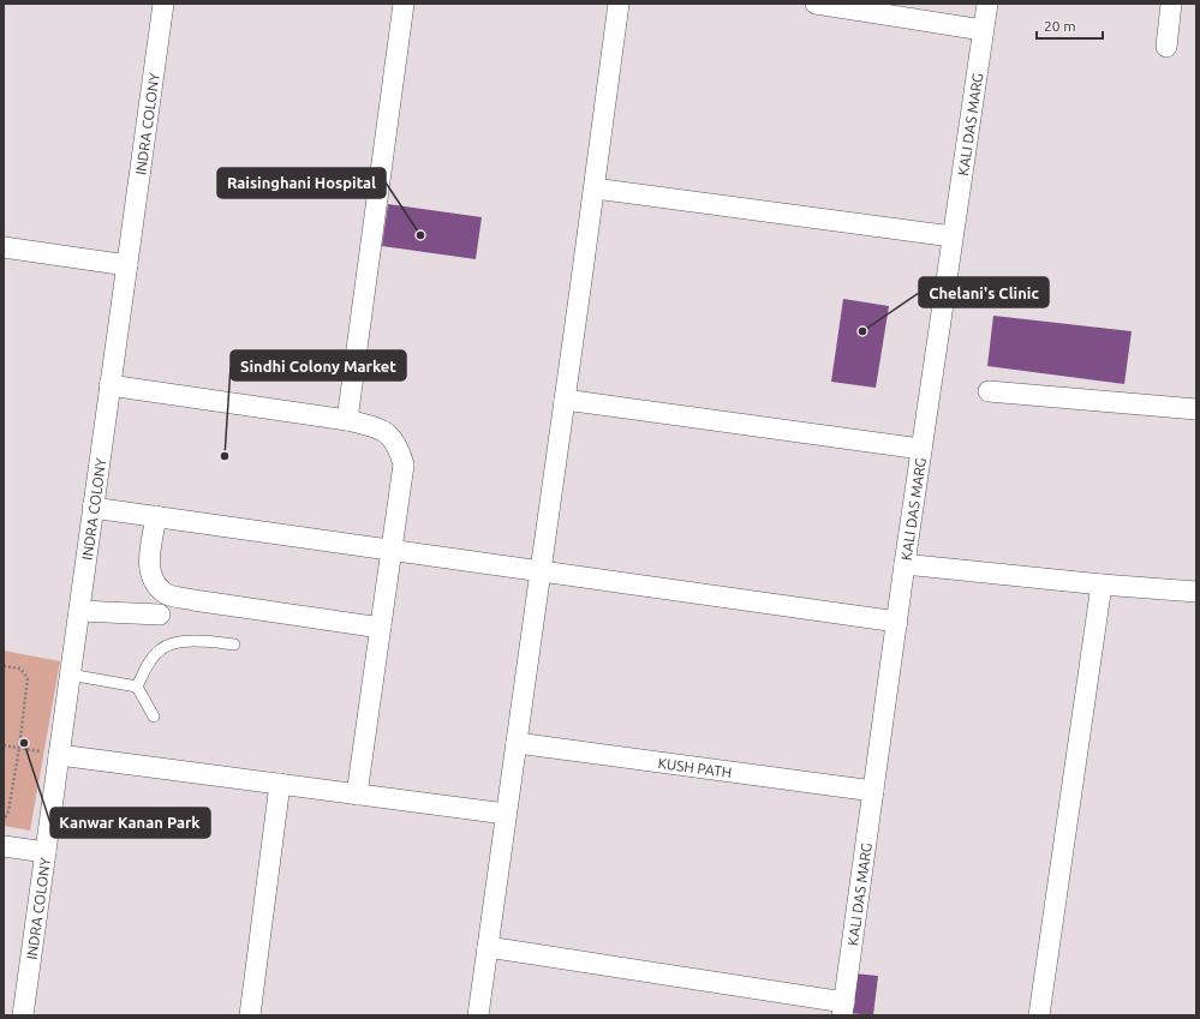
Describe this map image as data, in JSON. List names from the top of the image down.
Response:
{
  "streets": {
    "street": ["INDRA COLONY", "KALI DAS MARG", "KUSH PATH"]
  },
  "crossings": [
    ["KALI DAS MARG", "KUSH PATH"]
  ],
  "places": [
    "Raisinghani Hospital",
    "Chelani's Clinic",
    "Sindhi Colony Market",
    "Kanwar Kanan Park"
  ],
  "scale_bar": "20 m"
}
